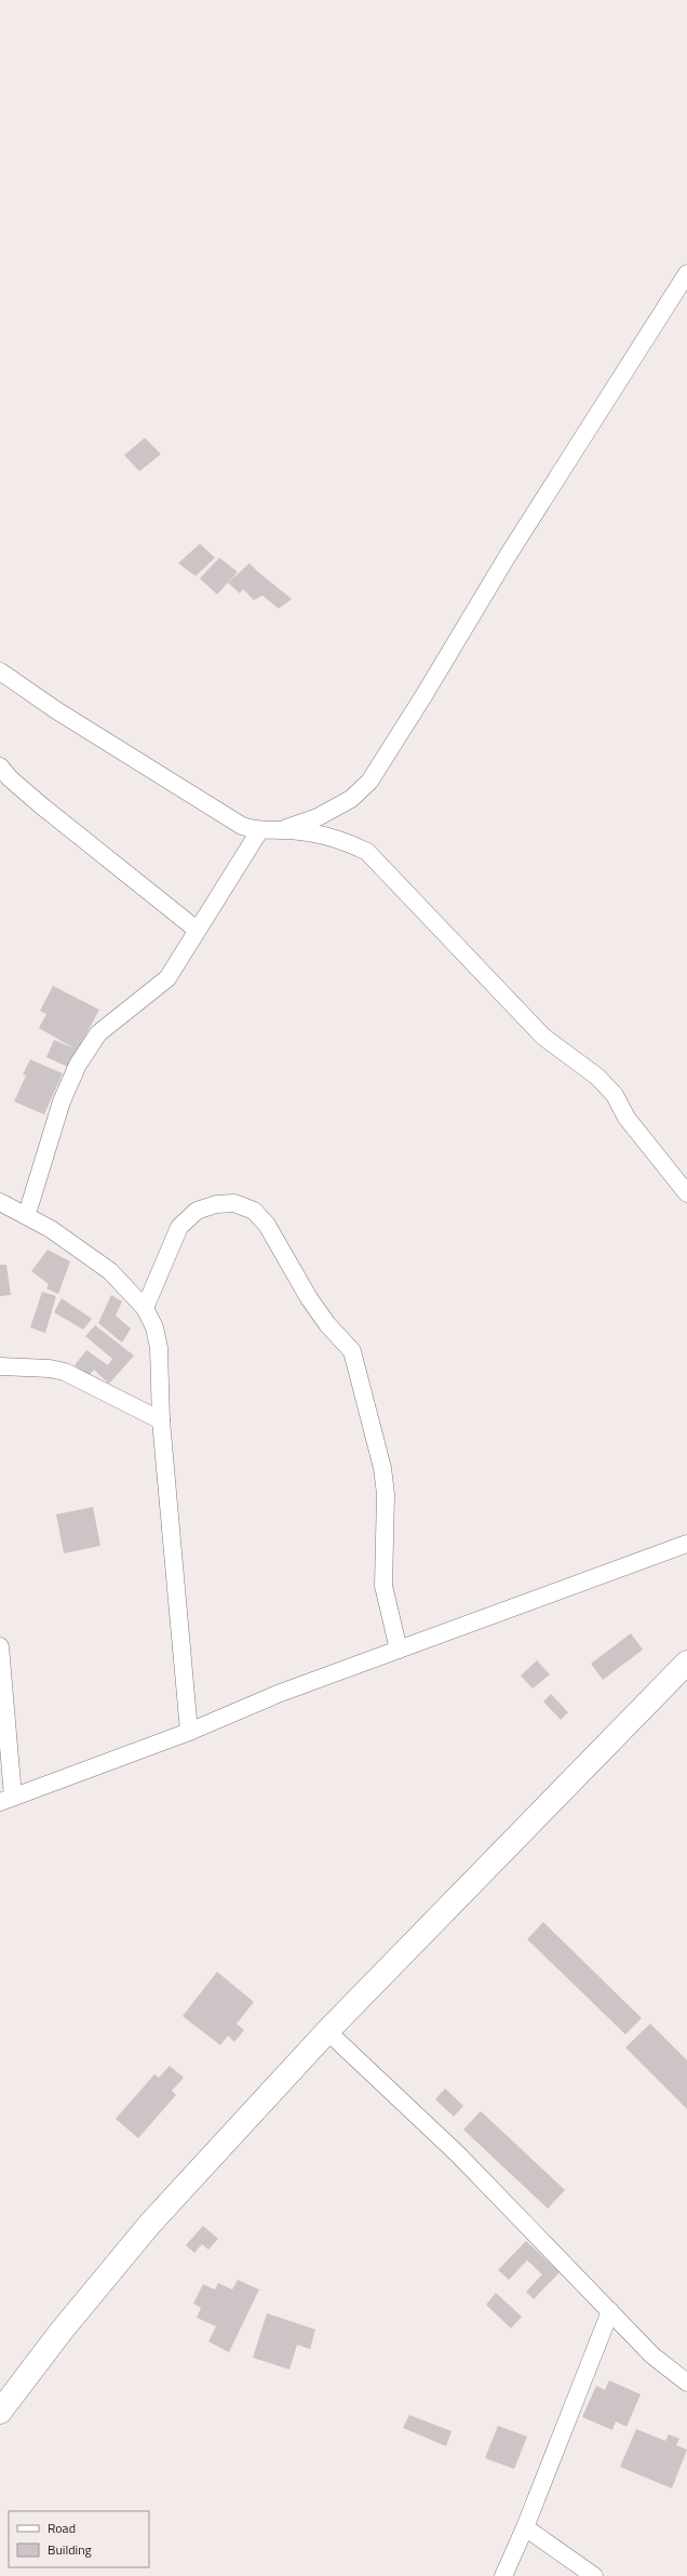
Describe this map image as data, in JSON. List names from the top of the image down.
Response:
{
  "legend": ["Road", "Building"]
}
